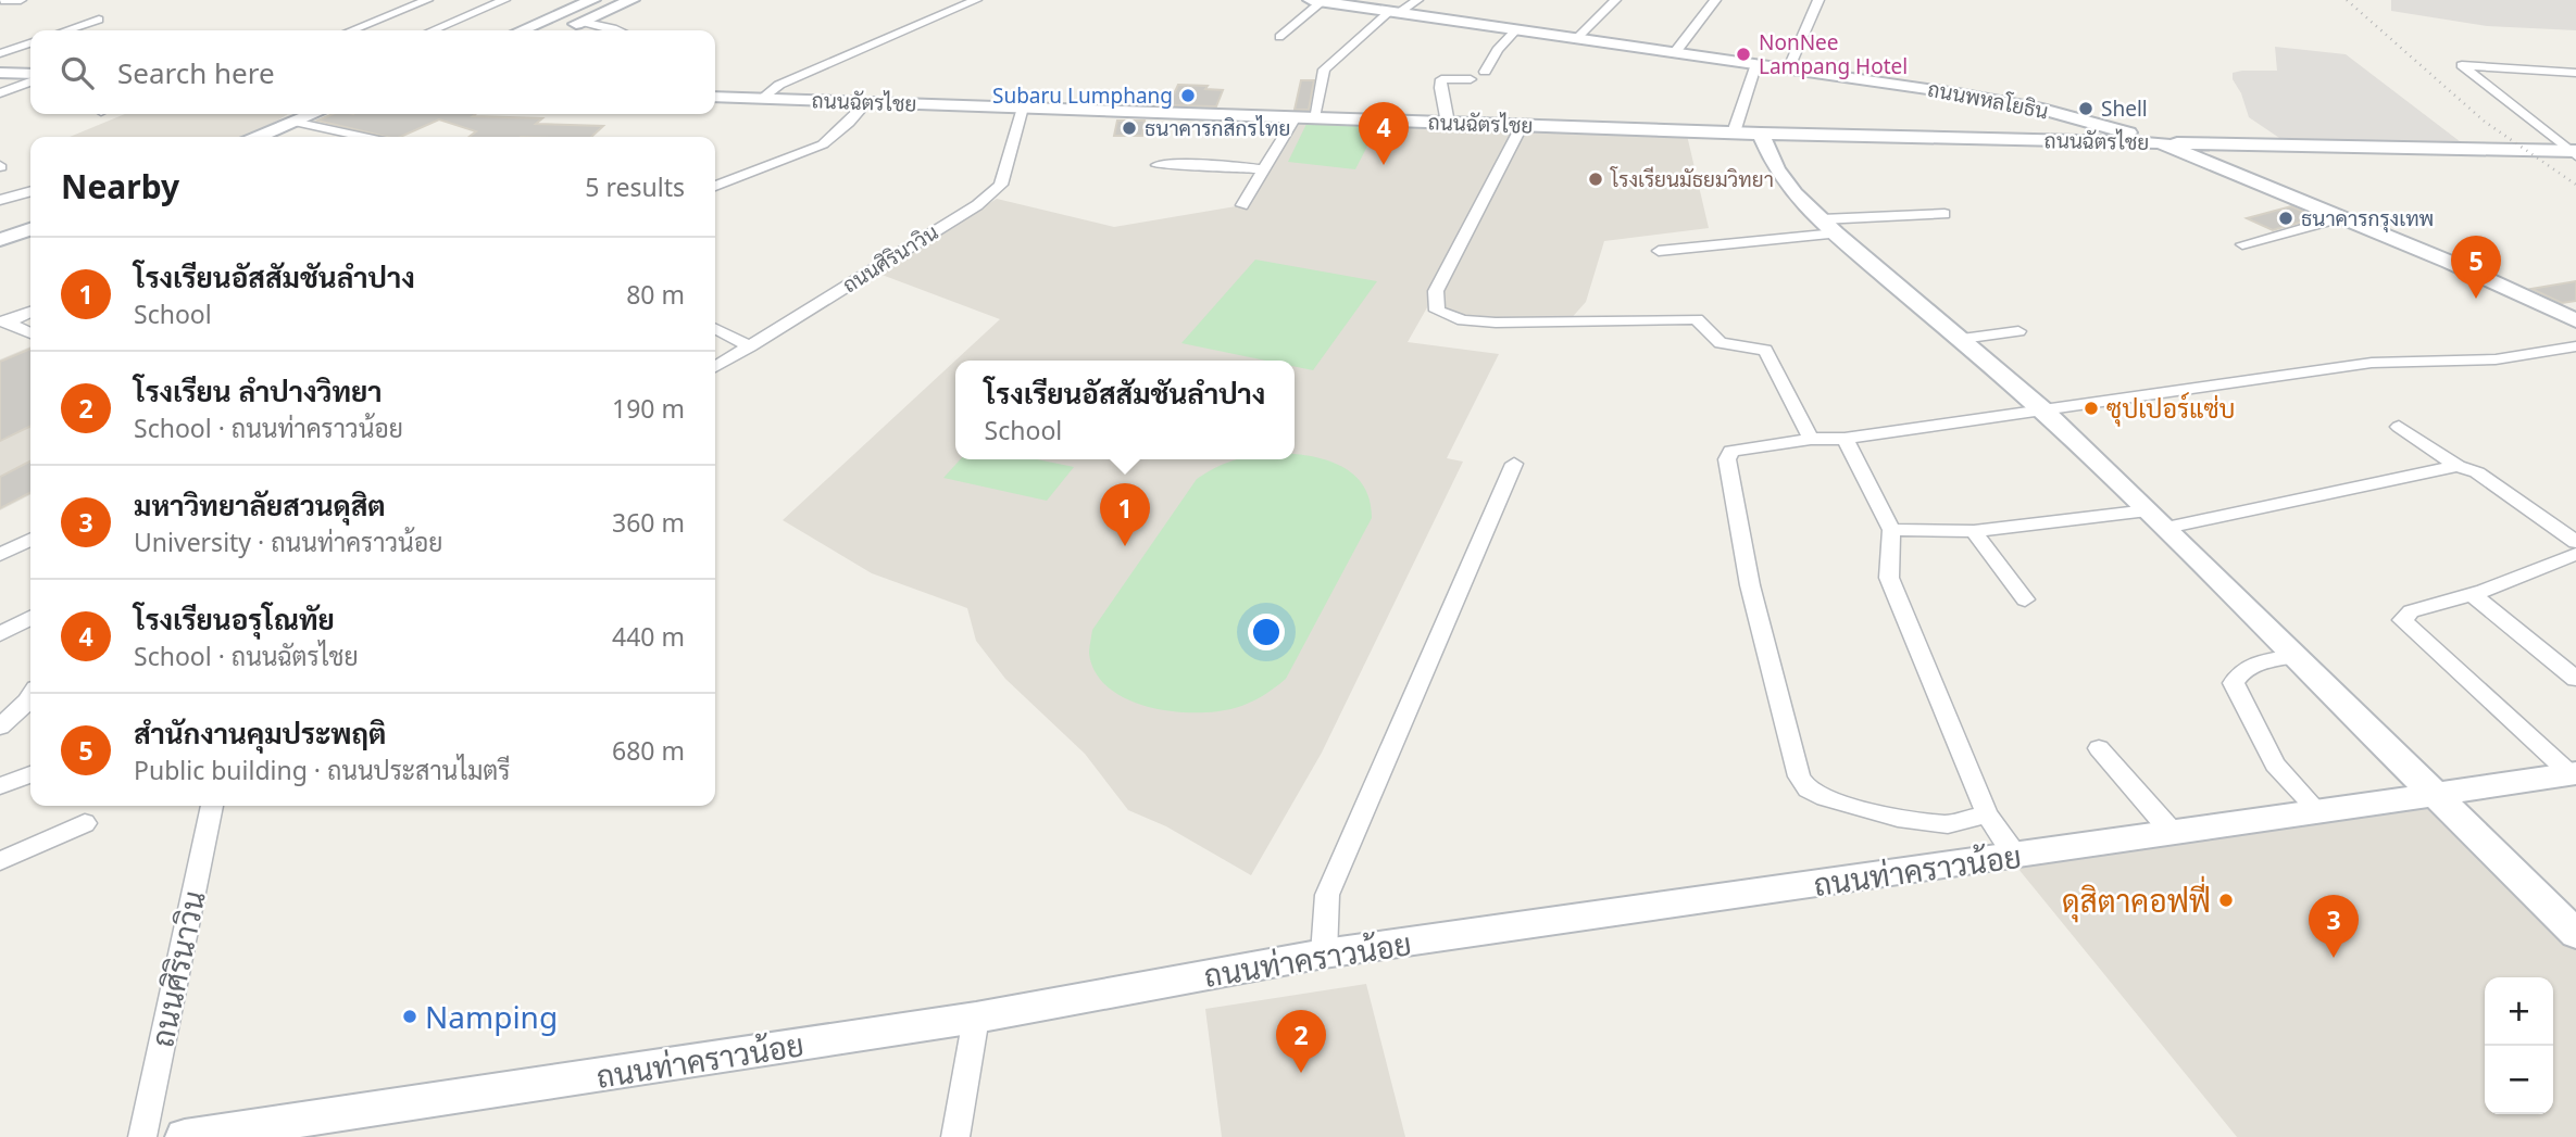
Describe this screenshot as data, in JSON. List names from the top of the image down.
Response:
{
  "streets": {
    "main road": ["ถนนพหลโยธิน", "ถนนฉัตรไชย", "ถนนท่าคราวน้อย"],
    "street": ["ถนนศิรินาวิน"]
  },
  "crossings": [
    ["ถนนพหลโยธิน", "ถนนฉัตรไชย"],
    ["ถนนฉัตรไชย", "ถนนศิรินาวิน"]
  ],
  "places": [
    "NonNee Lampang Hotel",
    "Subaru Lumphang",
    "Shell",
    "ธนาคารกสิกรไทย",
    "โรงเรียนมัธยมวิทยา",
    "ธนาคารกรุงเทพ",
    "ซุปเปอร์แซ่บ",
    "ดุสิตาคอฟฟี่",
    "Namping"
  ],
  "page": {
    "search": "Search here",
    "pins": [
      "4",
      "5",
      "1",
      "3",
      "2"
    ],
    "heading": ["Nearby", "5 results"],
    "list": [
      {
        "mark": "1",
        "name": "โรงเรียนอัสสัมชันลำปาง",
        "note": "School",
        "value": "80 m"
      },
      {
        "mark": "2",
        "name": "โรงเรียน ลำปางวิทยา",
        "note": "School · ถนนท่าคราวน้อย",
        "value": "190 m"
      },
      {
        "mark": "3",
        "name": "มหาวิทยาลัยสวนดุสิต",
        "note": "University · ถนนท่าคราวน้อย",
        "value": "360 m"
      },
      {
        "mark": "4",
        "name": "โรงเรียนอรุโณทัย",
        "note": "School · ถนนฉัตรไชย",
        "value": "440 m"
      },
      {
        "mark": "5",
        "name": "สำนักงานคุมประพฤติ",
        "note": "Public building · ถนนประสานไมตรี",
        "value": "680 m"
      }
    ],
    "popup": ["โรงเรียนอัสสัมชันลำปาง", "School"],
    "map_buttons": ["+", "−"]
  }
}
